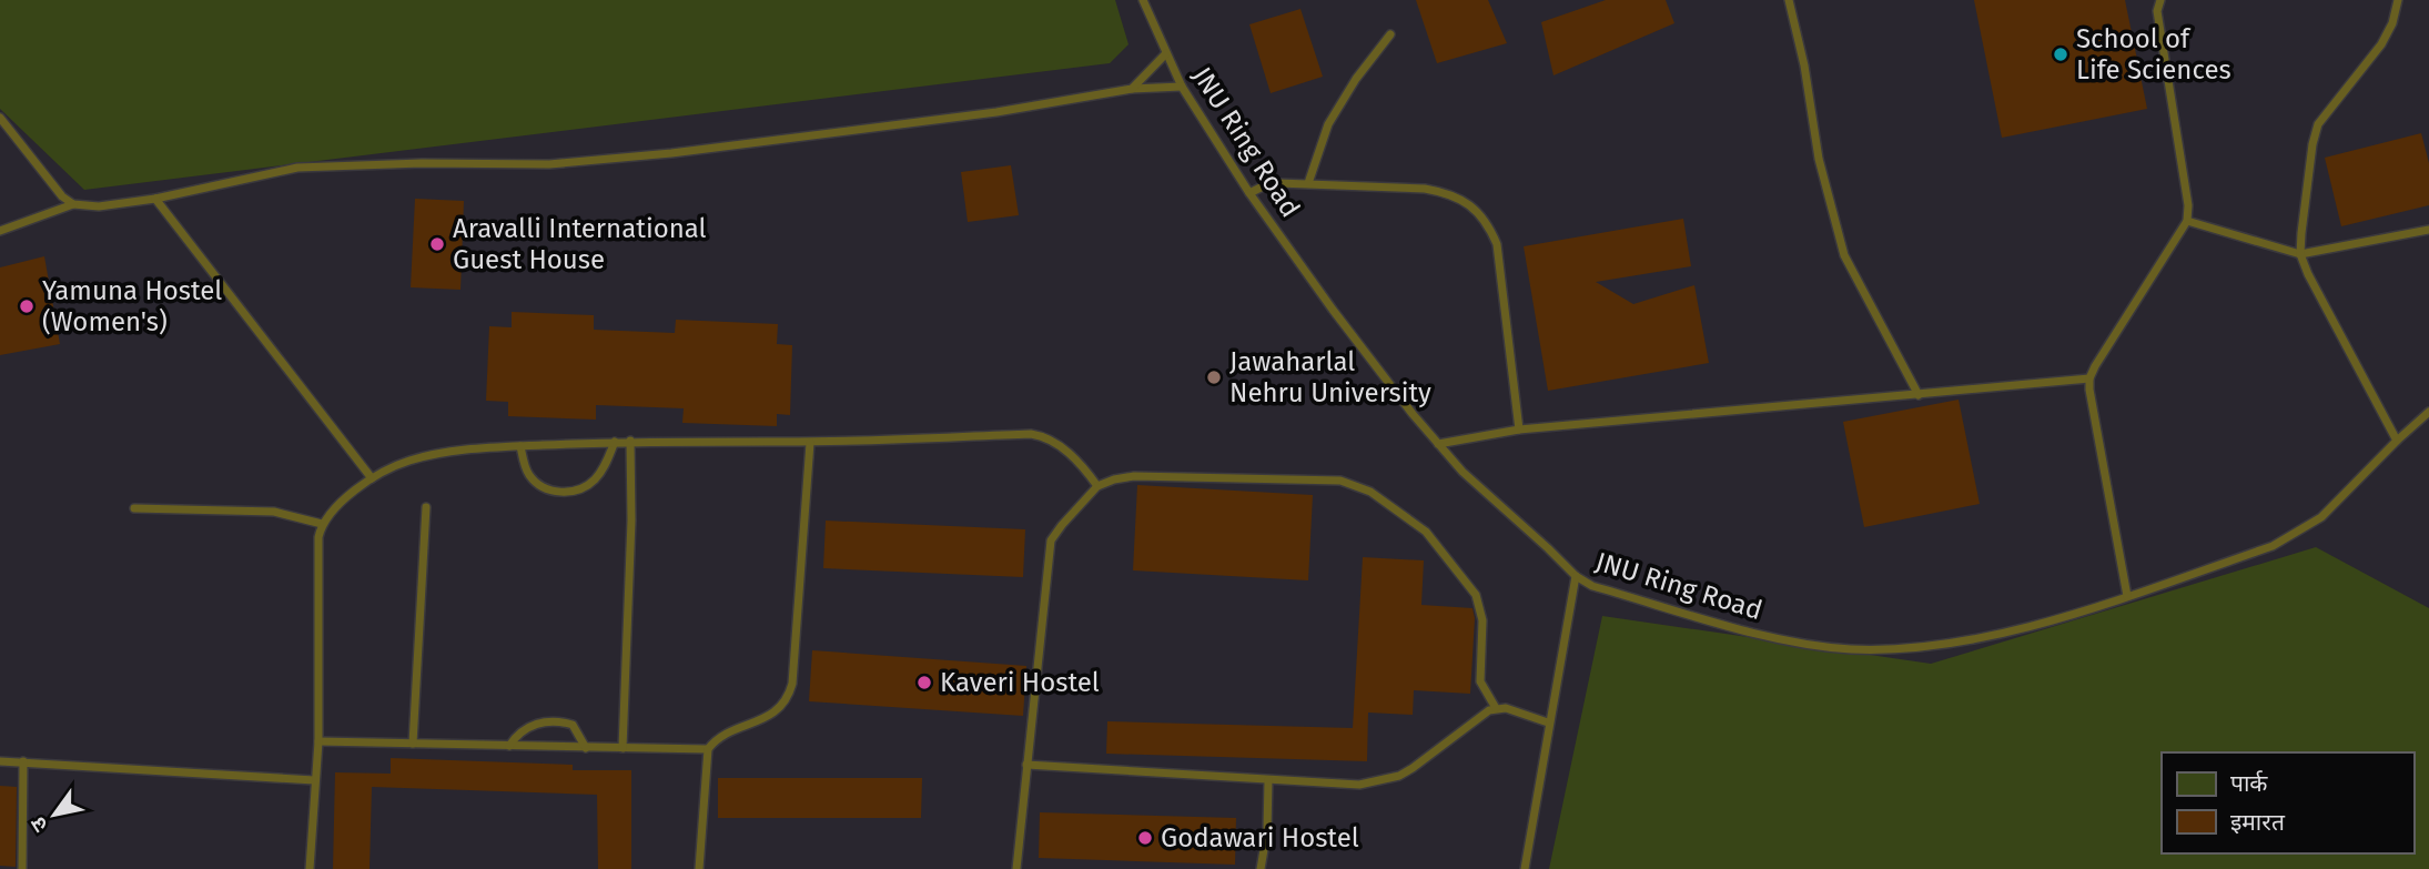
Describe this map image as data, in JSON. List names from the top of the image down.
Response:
{
  "streets": {
    "lane": ["JNU Ring Road"]
  },
  "places": [
    "School of Life Sciences",
    "Aravalli International Guest House",
    "Yamuna Hostel (Women's)",
    "Jawaharlal Nehru University",
    "Kaveri Hostel",
    "Godawari Hostel"
  ],
  "legend": ["पार्क", "इमारत"],
  "north": "bottom left"
}
